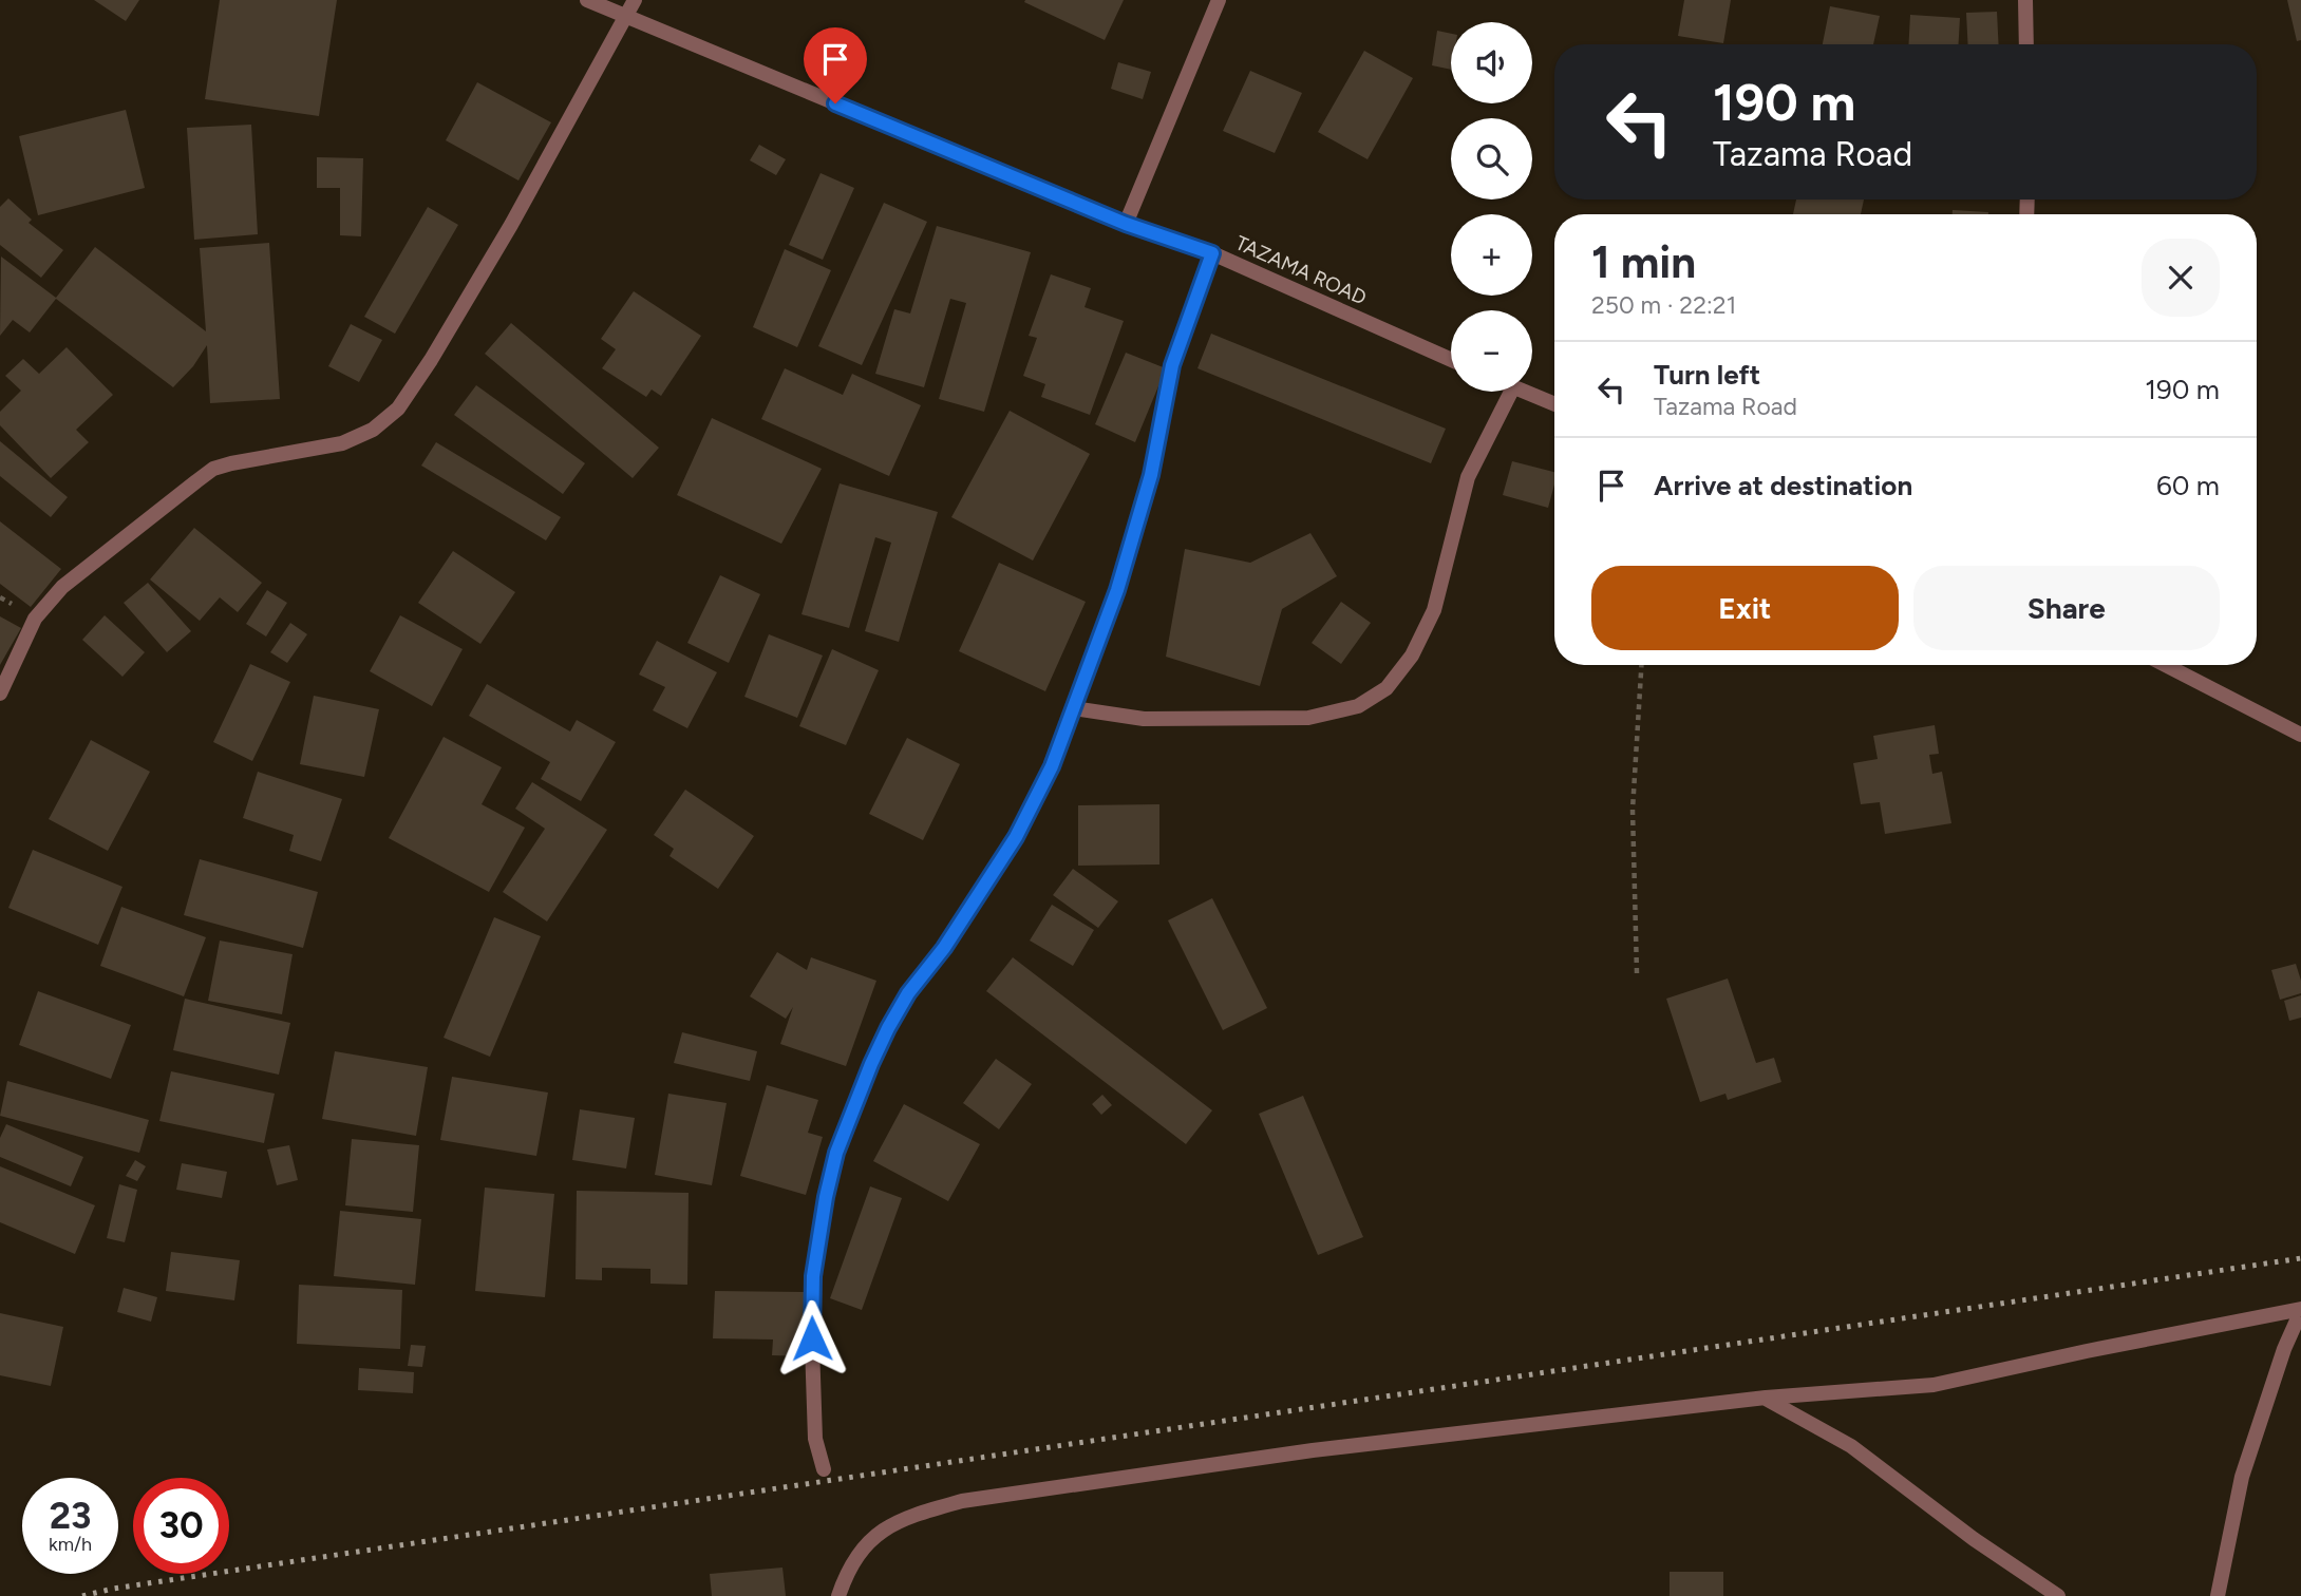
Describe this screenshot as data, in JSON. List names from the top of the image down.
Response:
{
  "streets": {
    "street": ["TAZAMA ROAD"]
  },
  "page": {
    "map_buttons": ["+", "−"],
    "turn": ["190 m", "Tazama Road"],
    "heading": ["1 min", "250 m · 22:21"],
    "list": [
      {
        "name": "Turn left",
        "note": "Tazama Road",
        "value": "190 m"
      },
      {
        "name": "Arrive at destination",
        "value": "60 m"
      }
    ],
    "buttons": ["Exit", "Share"],
    "speed": "23 km/h",
    "limit": "30"
  }
}
